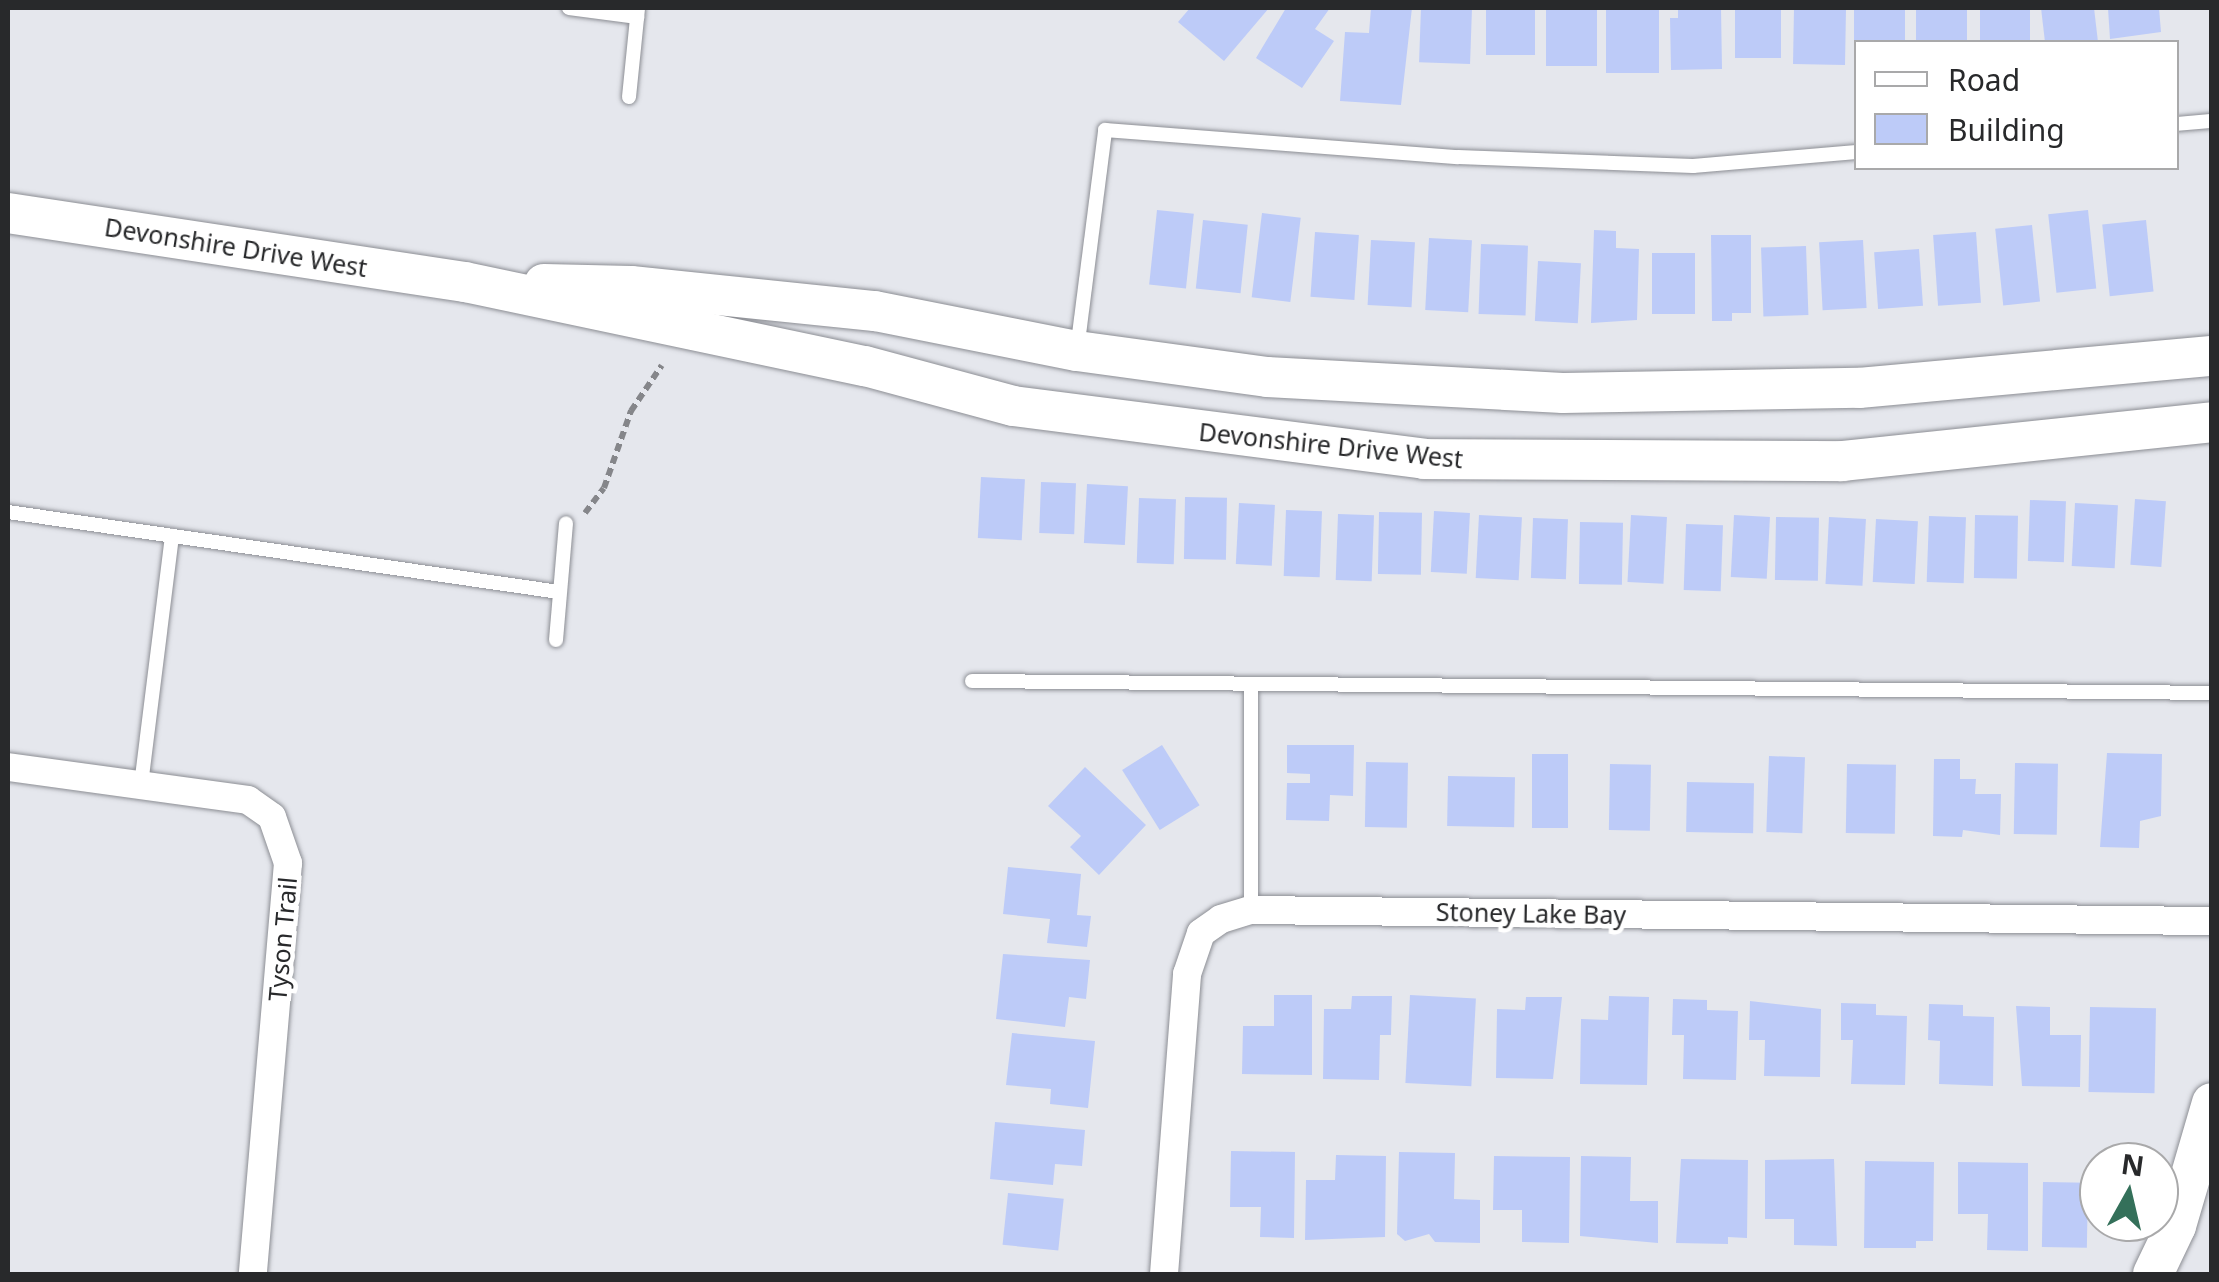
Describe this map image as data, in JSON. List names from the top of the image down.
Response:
{
  "streets": {
    "street": ["Devonshire Drive West", "Stoney Lake Bay", "Tyson Trail"]
  },
  "legend": ["Road", "Building"],
  "north": "top"
}
